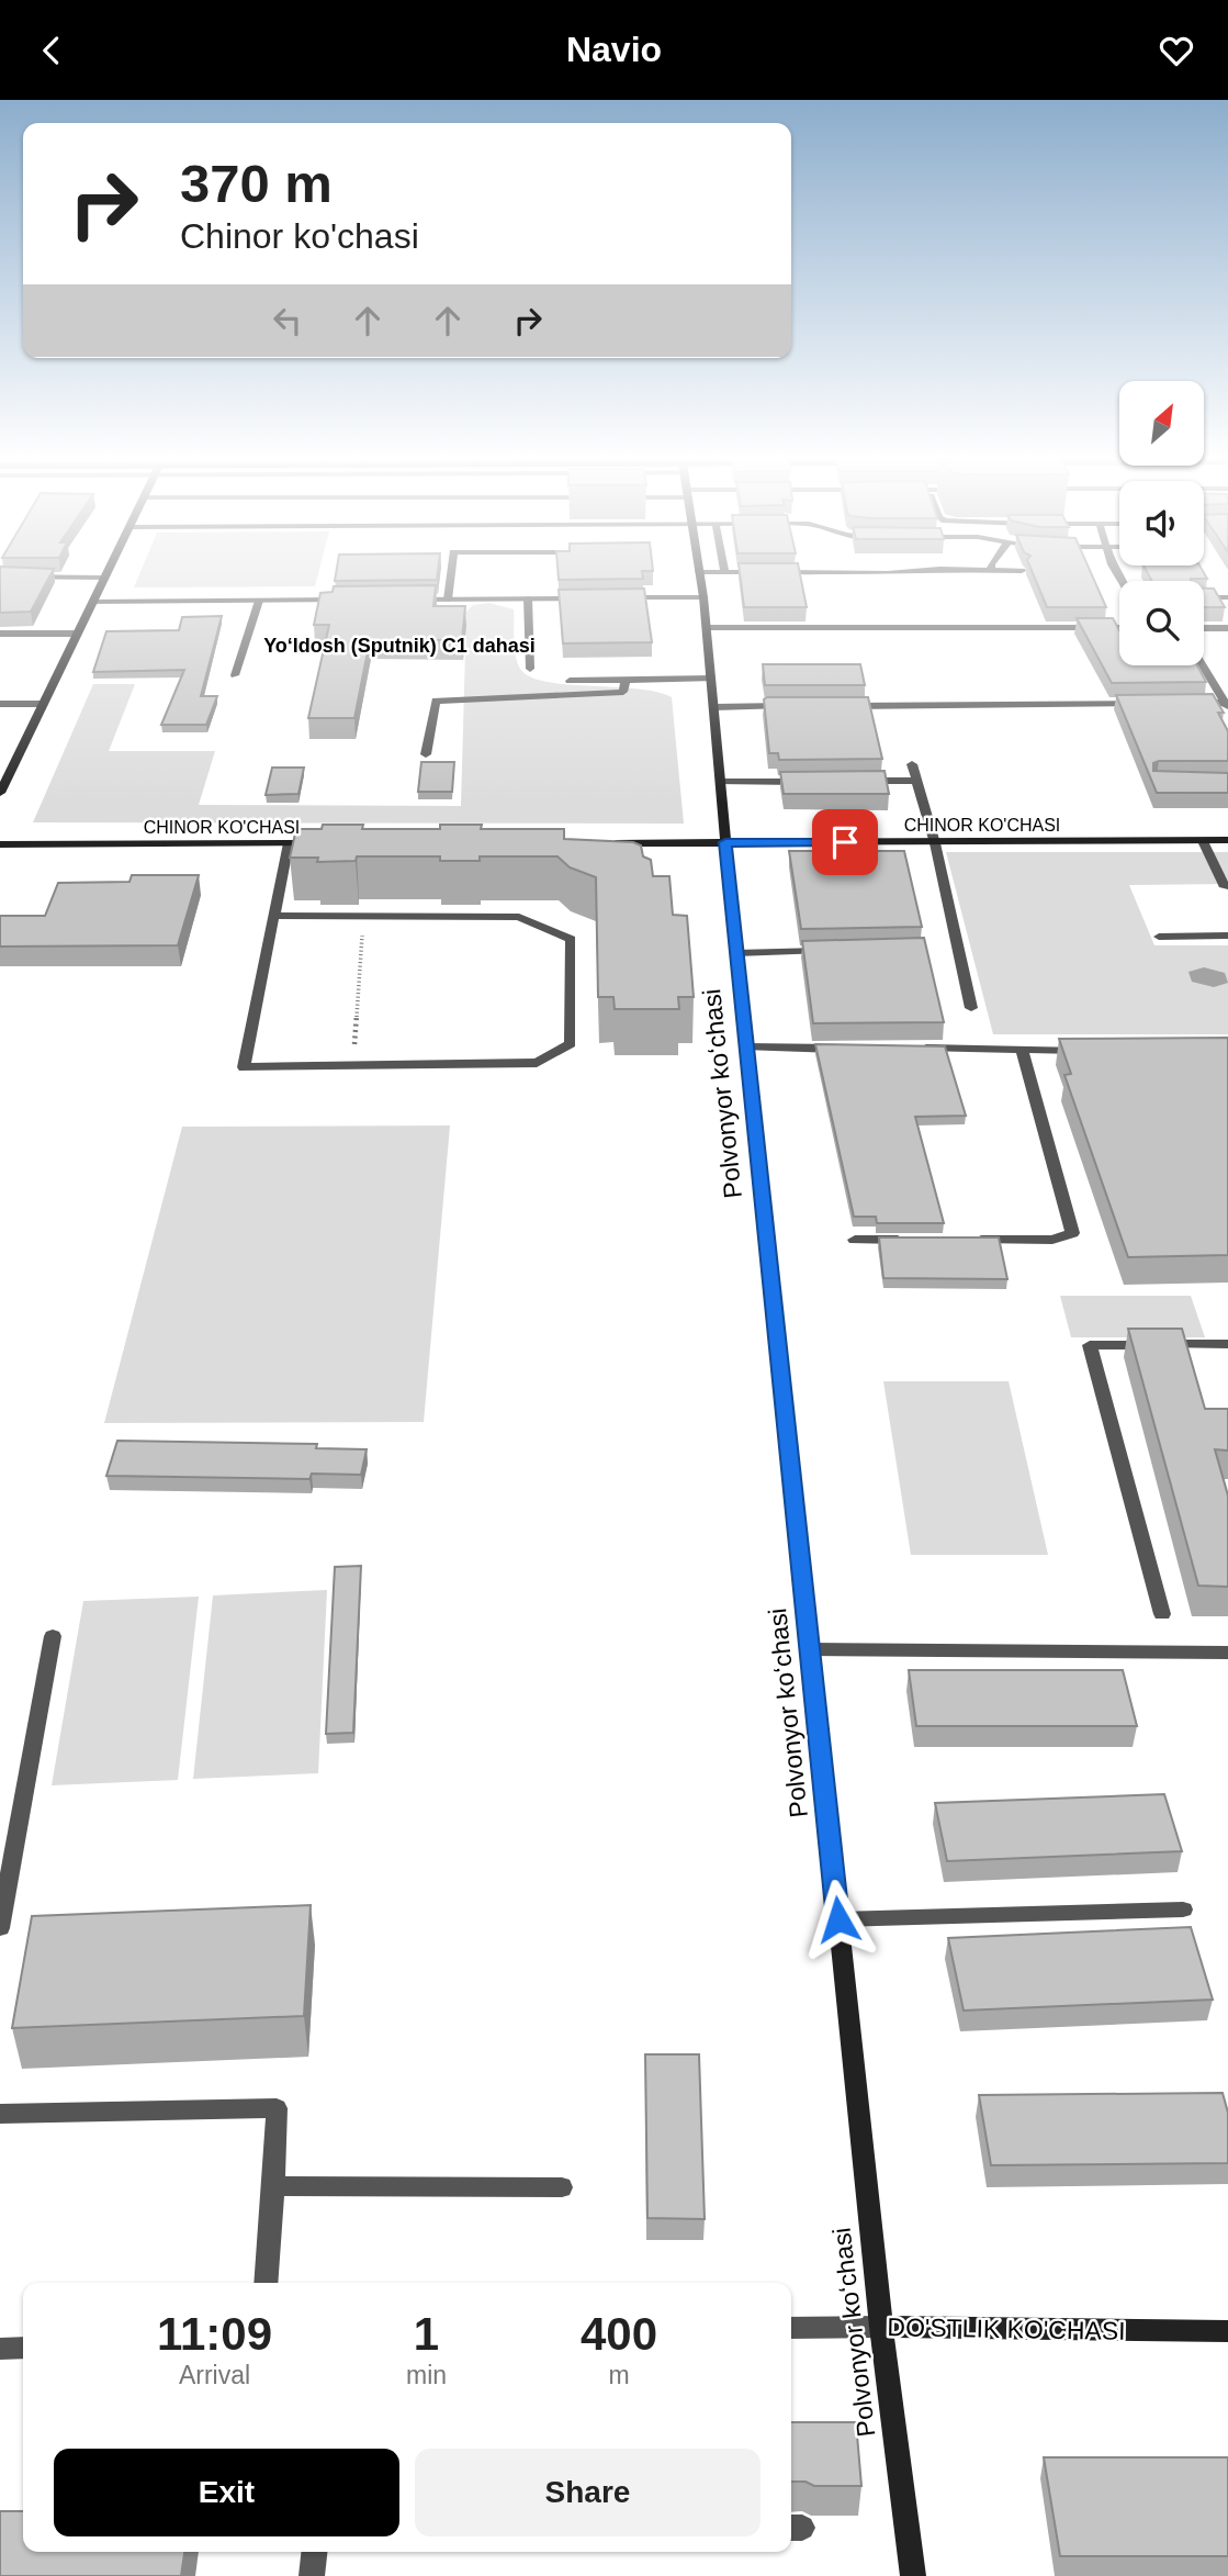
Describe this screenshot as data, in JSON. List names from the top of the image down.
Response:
{
  "streets": {
    "street": ["CHINOR KO'CHASI", "Polvonyor koʻchasi", "DO'STLIK KO'CHASI"]
  },
  "crossings": [
    ["CHINOR KO'CHASI", "Polvonyor koʻchasi"],
    ["Polvonyor koʻchasi", "DO'STLIK KO'CHASI"]
  ],
  "districts": ["Yo‘ldosh (Sputnik) C1 dahasi"],
  "north": "top right",
  "page": {
    "header": "Navio",
    "turn": ["370 m", "Chinor ko'chasi"],
    "eta": [
      "11:09",
      "Arrival",
      "1",
      "min",
      "400",
      "m"
    ],
    "buttons": ["Exit", "Share"]
  }
}
